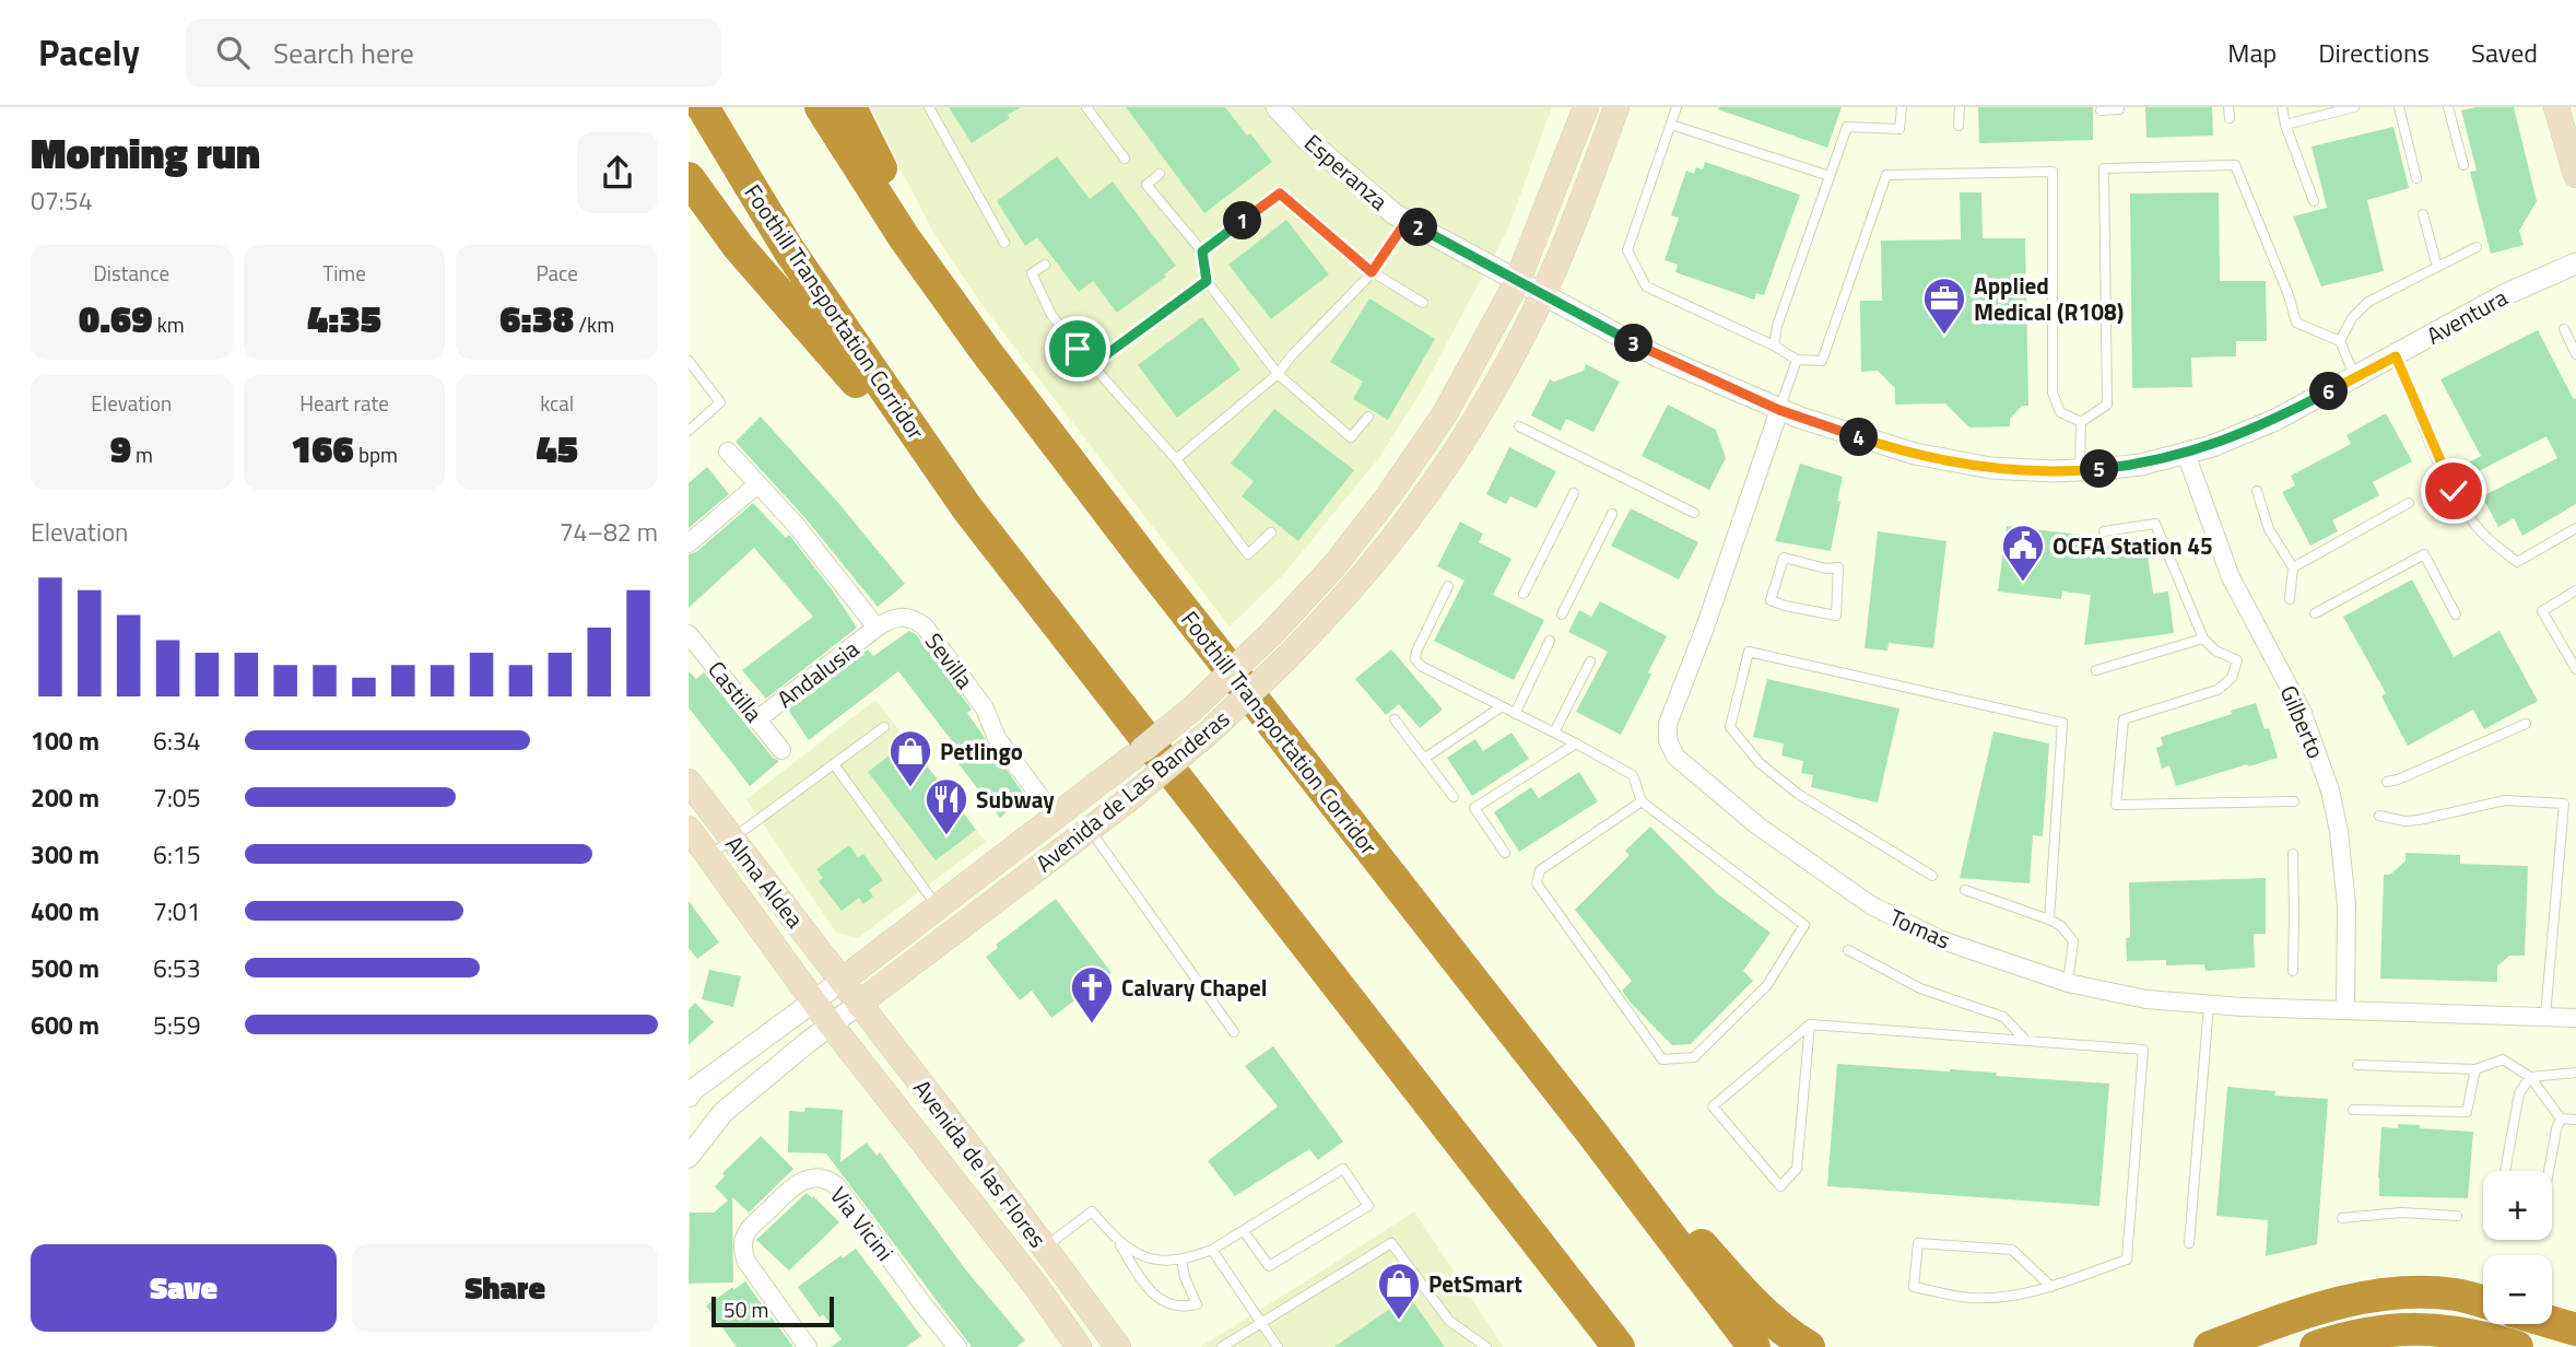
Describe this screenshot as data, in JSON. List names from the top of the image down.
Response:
{
  "streets": {
    "highway": ["Foothill Transportation Corridor"],
    "main road": ["Avenida de Las Banderas", "Alma Aldea", "Avenida de las Flores"],
    "street": [
      "Esperanza",
      "Aventura",
      "Sevilla",
      "Andalusia",
      "Castilla",
      "Gilberto",
      "Tomas",
      "Via Vicini"
    ]
  },
  "crossings": [
    ["Esperanza", "Aventura"],
    ["Esperanza", "Avenida de Las Banderas"],
    ["Aventura", "Gilberto"],
    ["Aventura", "Avenida de Las Banderas"],
    ["Aventura", "Tomas"],
    ["Sevilla", "Andalusia"],
    ["Sevilla", "Avenida de Las Banderas"],
    ["Andalusia", "Castilla"],
    ["Gilberto", "Tomas"],
    ["Avenida de Las Banderas", "Alma Aldea"],
    ["Avenida de Las Banderas", "Avenida de las Flores"],
    ["Alma Aldea", "Avenida de las Flores"]
  ],
  "places": {
    "office": ["Applied Medical (R108)"],
    "public building": ["OCFA Station 45"],
    "shop": ["Petlingo", "PetSmart"],
    "restaurant": ["Subway"],
    "church": ["Calvary Chapel"]
  },
  "scale_bar": "50 m",
  "page": {
    "header": "Pacely",
    "search": "Search here",
    "nav": ["Map", "Directions", "Saved"],
    "heading": ["Morning run", "07:54"],
    "pins": [
      "1",
      "2",
      "3",
      "6",
      "4",
      "5"
    ],
    "stats": [
      ["Distance", "0.69 km"],
      ["Time", "4:35"],
      ["Pace", "6:38 /km"],
      ["Elevation", "9 m"],
      ["Heart rate", "166 bpm"],
      ["kcal", "45"]
    ],
    "chart": ["Elevation", "74–82 m"],
    "list": [
      {
        "name": "100 m",
        "note": "6:34"
      },
      {
        "name": "200 m",
        "note": "7:05"
      },
      {
        "name": "300 m",
        "note": "6:15"
      },
      {
        "name": "400 m",
        "note": "7:01"
      },
      {
        "name": "500 m",
        "note": "6:53"
      },
      {
        "name": "600 m",
        "note": "5:59"
      }
    ],
    "map_buttons": ["+", "−"],
    "buttons": ["Save", "Share"],
    "scale": "50 m"
  }
}
